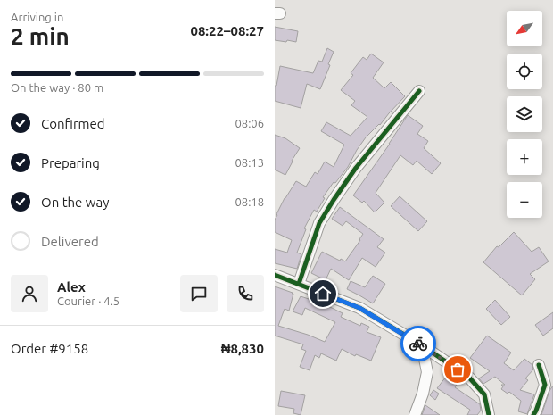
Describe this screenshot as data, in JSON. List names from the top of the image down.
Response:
{
  "north": "bottom left",
  "page": {
    "heading": ["2 min", "Arriving in", "08:22–08:27"],
    "panel": [
      "Alex",
      "Courier · 4.5",
      "Order #9158",
      "₦8,830"
    ],
    "map_buttons": ["+", "−"],
    "bar": "On the way · 80 m",
    "list": [
      ["Confirmed", "08:06"],
      ["Preparing", "08:13"],
      ["On the way", "08:18"],
      "Delivered"
    ]
  }
}
